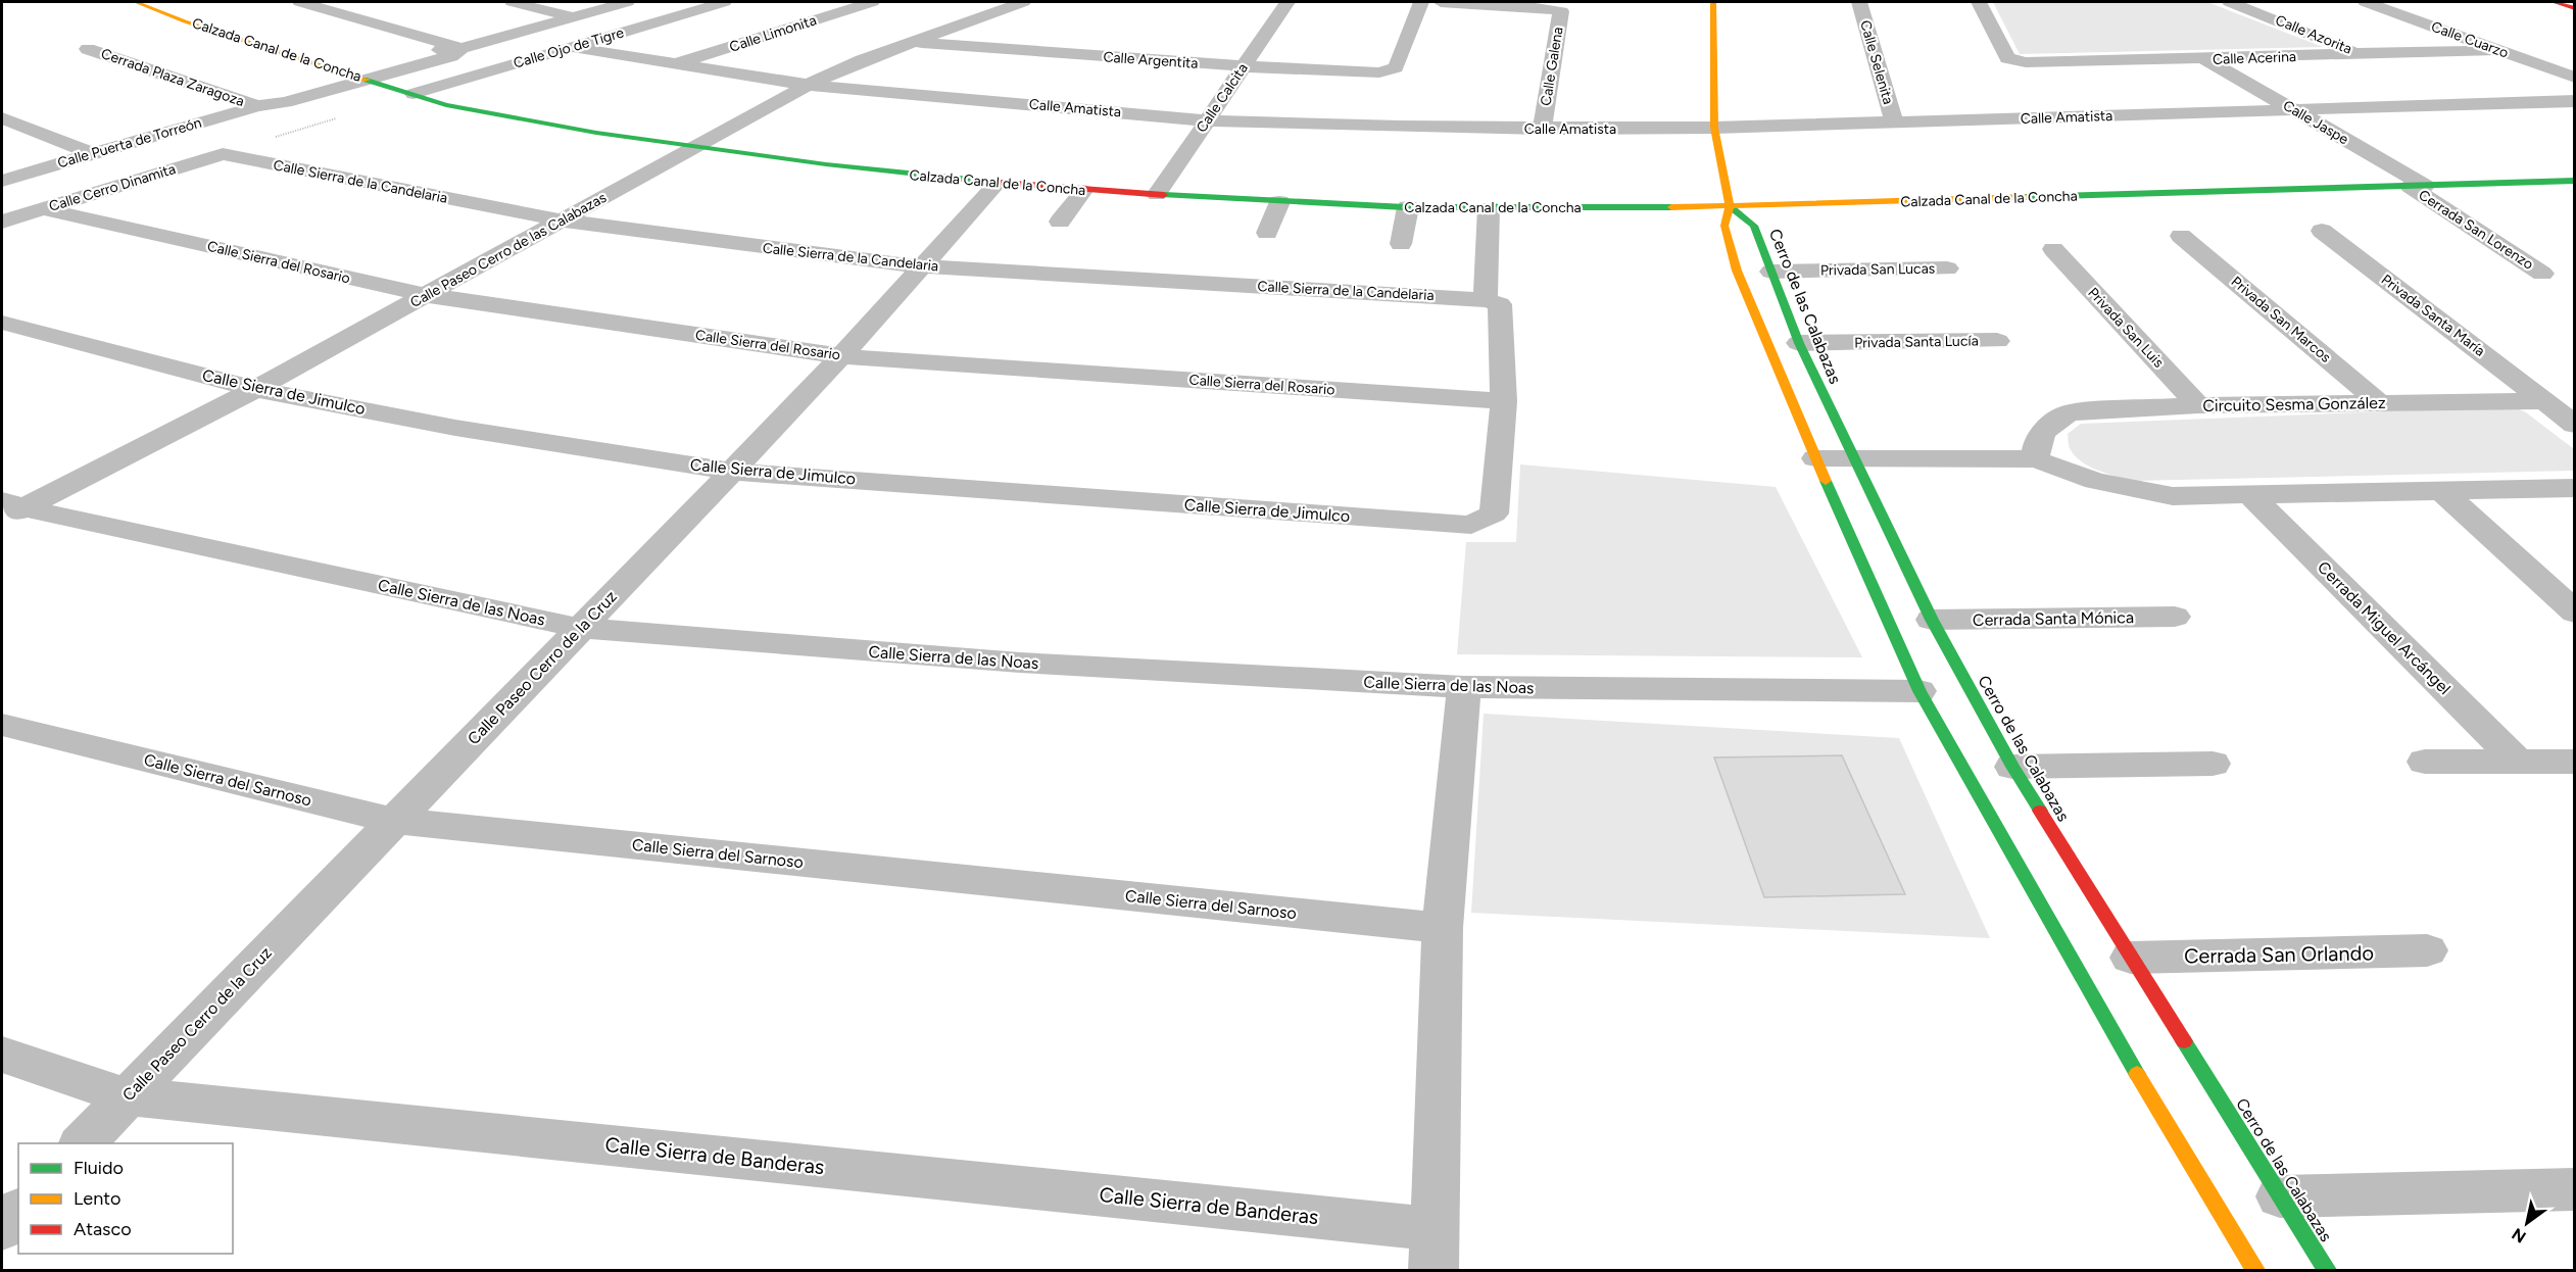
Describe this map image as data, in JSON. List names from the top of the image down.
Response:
{
  "streets": {
    "street": [
      "Calle Limonita",
      "Calle Azorita",
      "Calle Cuarzo",
      "Calle Ojo de Tigre",
      "Calzada Canal de la Concha",
      "Calle Acerina",
      "Calle Argentita",
      "Calle Selenita",
      "Calle Galena",
      "Cerrada Plaza Zaragoza",
      "Calle Calcita",
      "Calle Amatista",
      "Calle Jaspe",
      "Calle Puerta de Torreón",
      "Calle Sierra de la Candelaria",
      "Calle Cerro Dinamita",
      "Cerrada San Lorenzo",
      "Calle Paseo Cerro de las Calabazas",
      "Calle Sierra del Rosario",
      "Privada San Lucas",
      "Cerro de las Calabazas",
      "Privada Santa María",
      "Privada San Marcos",
      "Privada San Luis",
      "Privada Santa Lucía",
      "Calle Sierra de Jimulco",
      "Circuito Sesma González",
      "Calle Sierra de las Noas",
      "Cerrada Santa Mónica",
      "Cerrada Miguel Arcángel",
      "Calle Paseo Cerro de la Cruz",
      "Calle Sierra del Sarnoso",
      "Cerrada San Orlando",
      "Calle Sierra de Banderas"
    ]
  },
  "crossings": [
    ["Calle Limonita", "Calle Amatista"],
    ["Calle Azorita", "Calle Acerina"],
    ["Calle Cuarzo", "Calle Acerina"],
    ["Calle Ojo de Tigre", "Calzada Canal de la Concha"],
    ["Calle Ojo de Tigre", "Calle Amatista"],
    ["Calzada Canal de la Concha", "Calle Calcita"],
    ["Calzada Canal de la Concha", "Calle Jaspe"],
    ["Calzada Canal de la Concha", "Calle Puerta de Torreón"],
    ["Calzada Canal de la Concha", "Cerrada San Lorenzo"],
    ["Calzada Canal de la Concha", "Calle Paseo Cerro de las Calabazas"],
    ["Calzada Canal de la Concha", "Cerro de las Calabazas"],
    ["Calzada Canal de la Concha", "Calle Paseo Cerro de la Cruz"],
    ["Calle Acerina", "Calle Jaspe"],
    ["Calle Argentita", "Calle Calcita"],
    ["Calle Argentita", "Calle Paseo Cerro de las Calabazas"],
    ["Calle Selenita", "Calle Amatista"],
    ["Calle Galena", "Calle Amatista"],
    ["Cerrada Plaza Zaragoza", "Calle Puerta de Torreón"],
    ["Calle Calcita", "Calle Amatista"],
    ["Calle Amatista", "Calle Jaspe"],
    ["Calle Amatista", "Calle Paseo Cerro de las Calabazas"],
    ["Calle Jaspe", "Cerrada San Lorenzo"],
    ["Calle Sierra de la Candelaria", "Calle Cerro Dinamita"],
    ["Calle Sierra de la Candelaria", "Calle Paseo Cerro de las Calabazas"],
    ["Calle Sierra de la Candelaria", "Calle Paseo Cerro de la Cruz"],
    ["Calle Cerro Dinamita", "Calle Sierra del Rosario"],
    ["Calle Paseo Cerro de las Calabazas", "Calle Sierra del Rosario"],
    ["Calle Paseo Cerro de las Calabazas", "Calle Sierra de Jimulco"],
    ["Calle Paseo Cerro de las Calabazas", "Calle Sierra de las Noas"],
    ["Calle Sierra del Rosario", "Calle Sierra de Jimulco"],
    ["Calle Sierra del Rosario", "Calle Paseo Cerro de la Cruz"],
    ["Privada San Lucas", "Cerro de las Calabazas"],
    ["Cerro de las Calabazas", "Privada Santa Lucía"],
    ["Cerro de las Calabazas", "Cerrada Santa Mónica"],
    ["Cerro de las Calabazas", "Cerrada San Orlando"],
    ["Privada Santa María", "Circuito Sesma González"],
    ["Privada San Marcos", "Circuito Sesma González"],
    ["Privada San Luis", "Circuito Sesma González"],
    ["Calle Sierra de Jimulco", "Calle Paseo Cerro de la Cruz"],
    ["Calle Sierra de las Noas", "Calle Paseo Cerro de la Cruz"],
    ["Calle Paseo Cerro de la Cruz", "Calle Sierra del Sarnoso"],
    ["Calle Paseo Cerro de la Cruz", "Calle Sierra de Banderas"]
  ],
  "legend": ["Fluido", "Lento", "Atasco"],
  "north": "bottom left"
}
